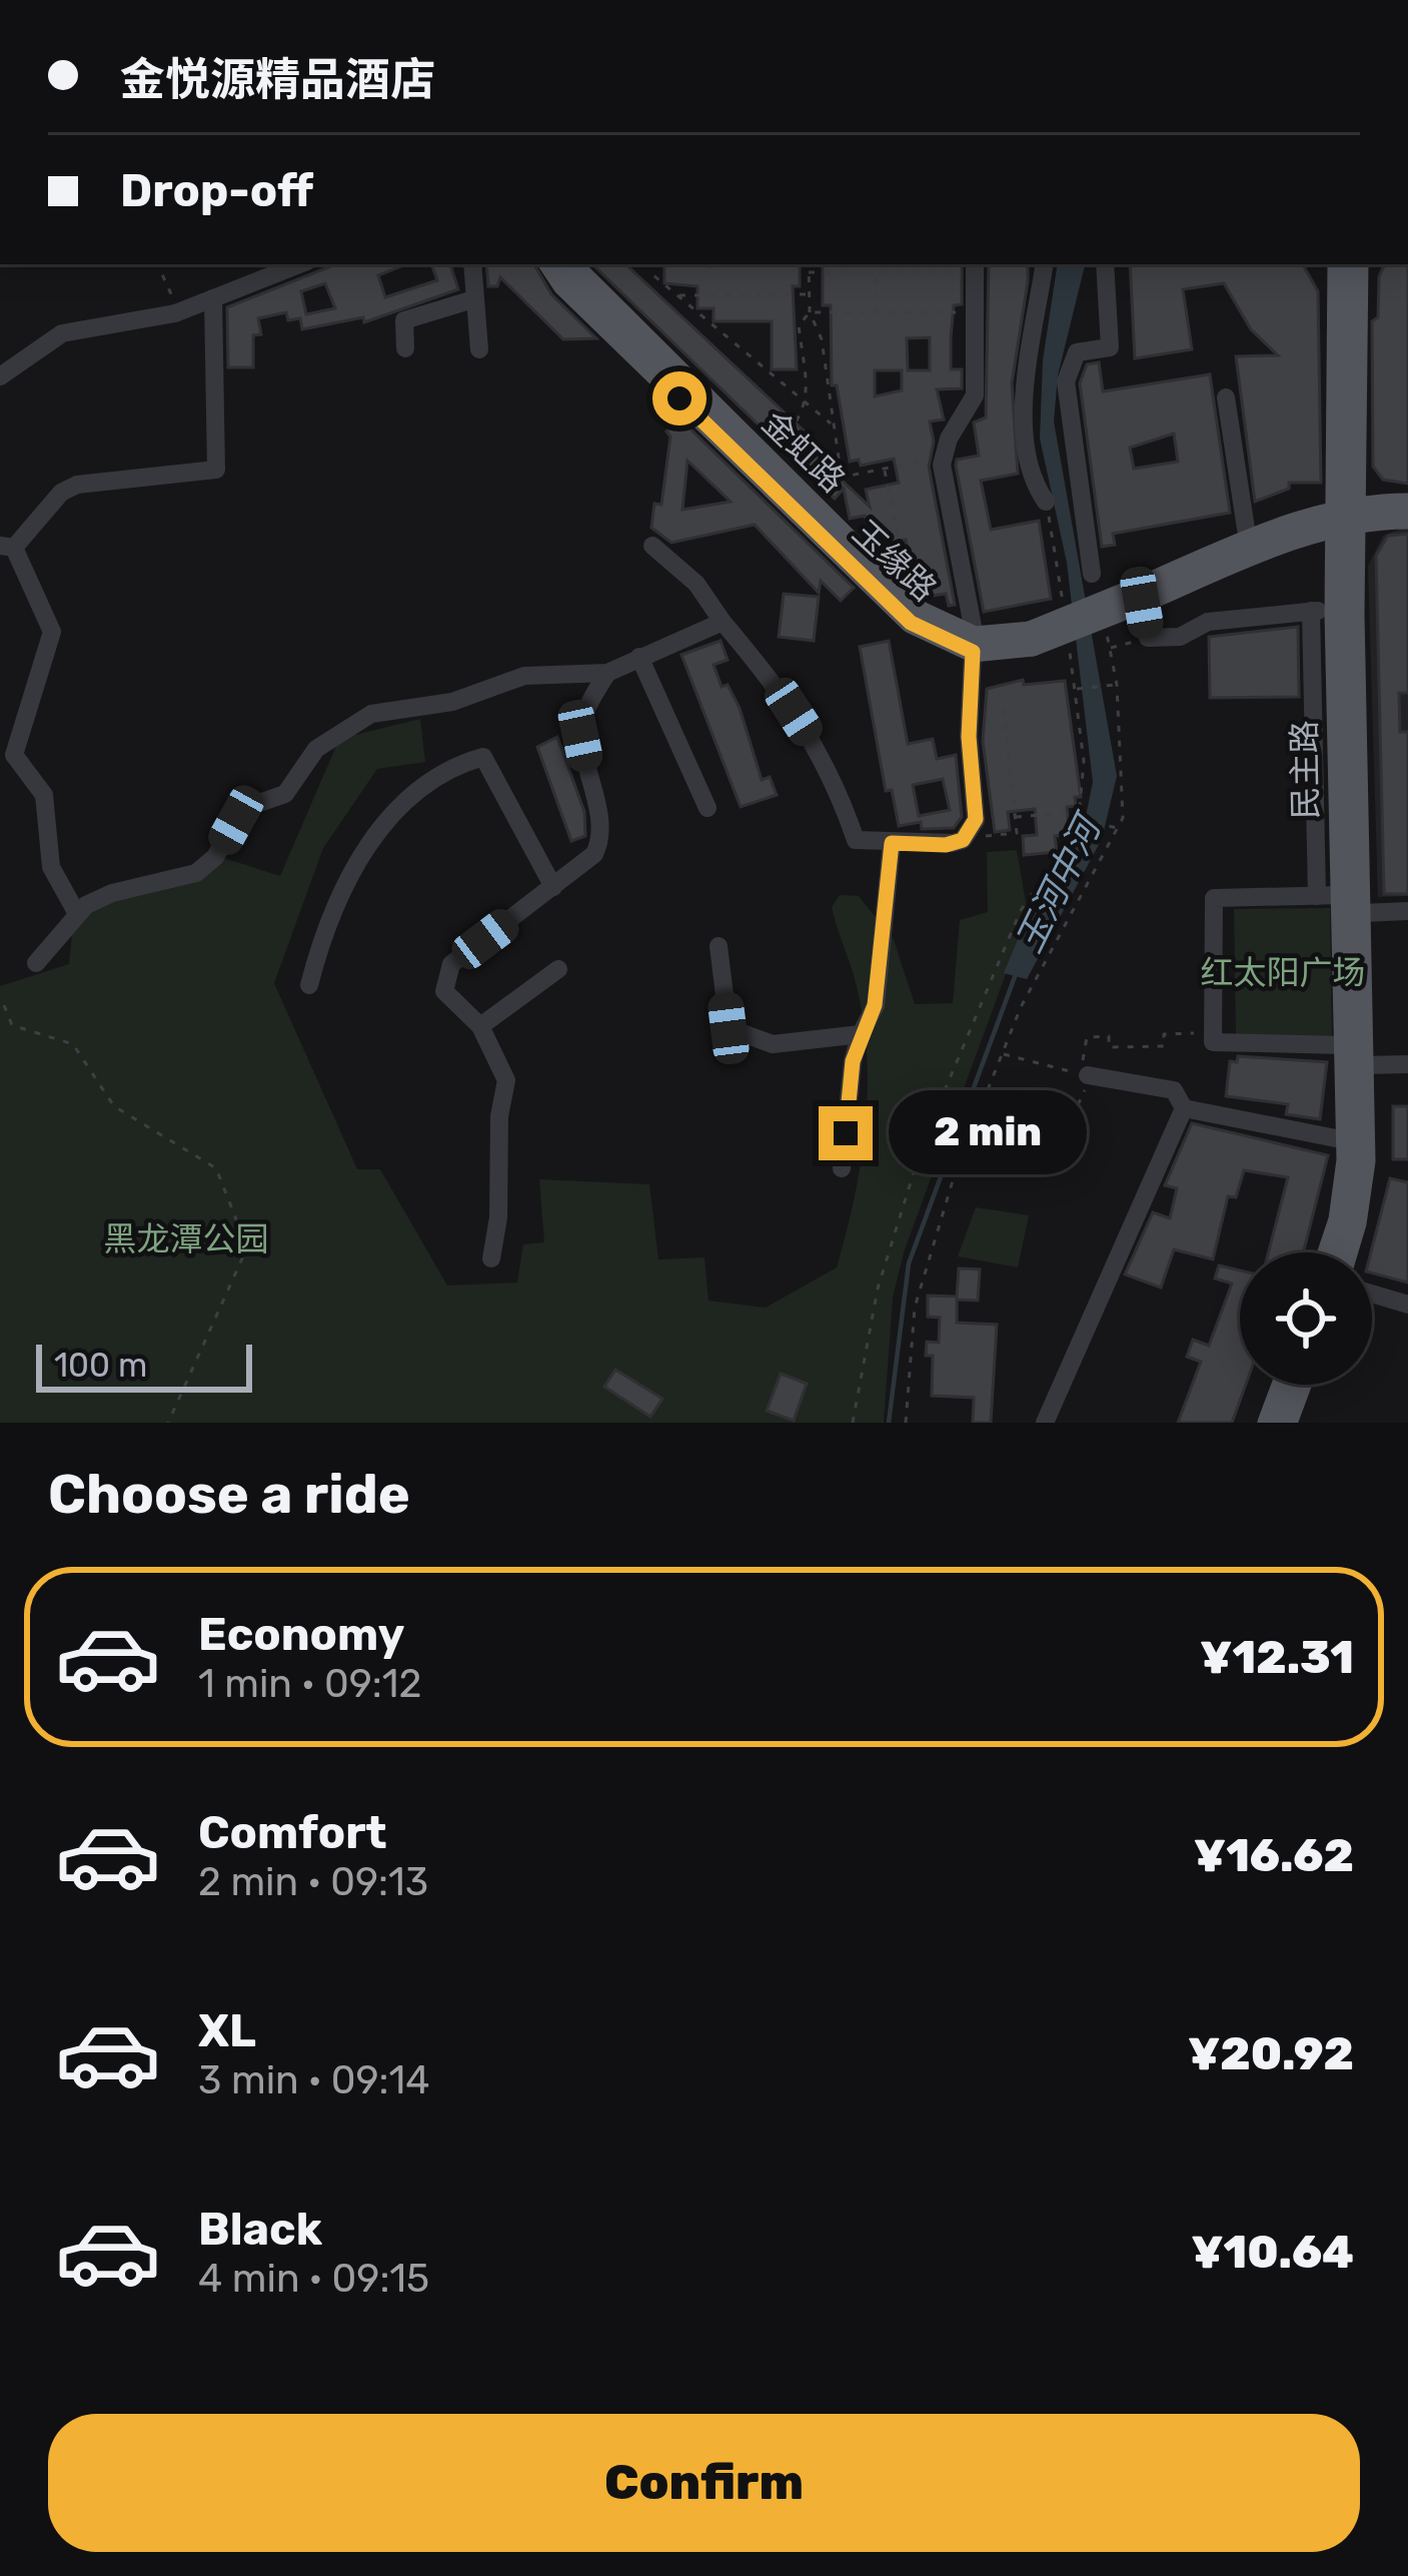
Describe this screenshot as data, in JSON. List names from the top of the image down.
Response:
{
  "streets": {
    "main road": ["金虹路", "玉缘路", "民主路"]
  },
  "crossings": [
    ["金虹路", "玉缘路"]
  ],
  "water": ["玉河中河"],
  "parks": ["红太阳广场", "黑龙潭公园"],
  "scale_bar": "100 m",
  "page": {
    "banner": ["金悦源精品酒店", "Drop-off"],
    "bubble": "2 min",
    "scale": "100 m",
    "heading": "Choose a ride",
    "list": [
      {
        "name": "Economy",
        "note": "1 min · 09:12",
        "value": "¥12.31"
      },
      {
        "name": "Comfort",
        "note": "2 min · 09:13",
        "value": "¥16.62"
      },
      {
        "name": "XL",
        "note": "3 min · 09:14",
        "value": "¥20.92"
      },
      {
        "name": "Black",
        "note": "4 min · 09:15",
        "value": "¥10.64"
      }
    ],
    "buttons": "Confirm"
  }
}
